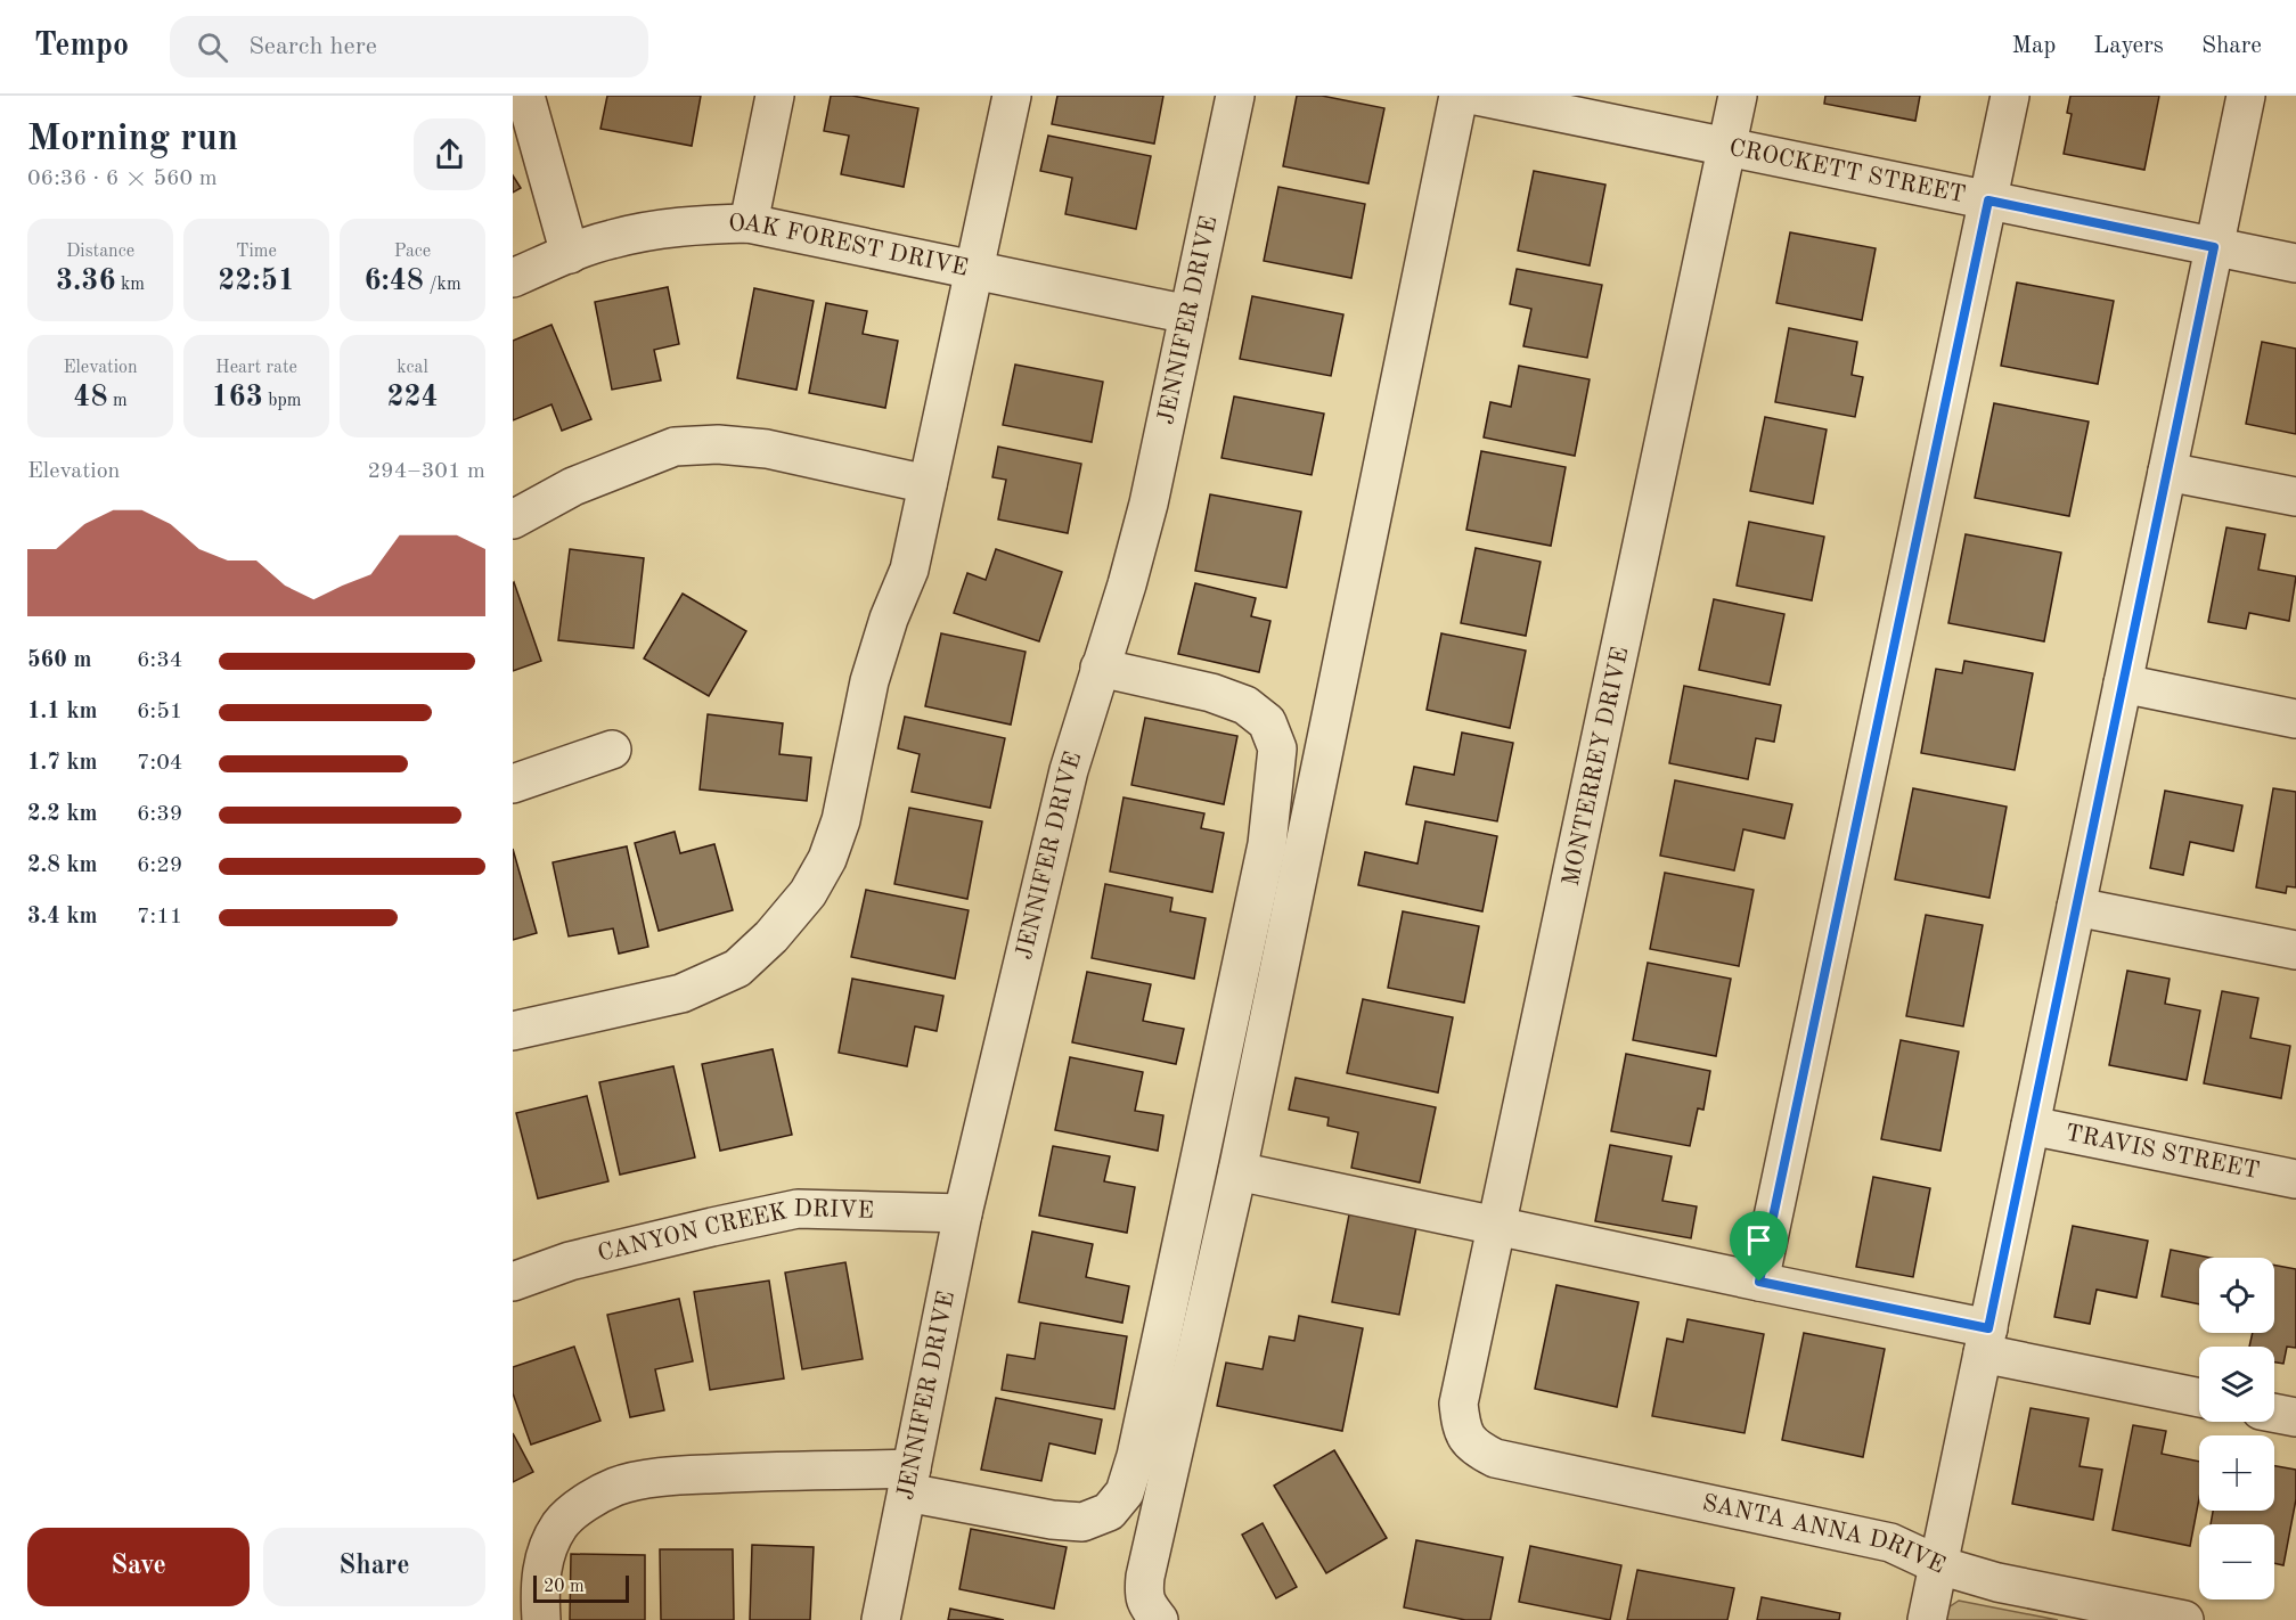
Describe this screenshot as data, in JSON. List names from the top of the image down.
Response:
{
  "streets": {
    "street": [
      "CROCKETT STREET",
      "OAK FOREST DRIVE",
      "JENNIFER DRIVE",
      "MONTERREY DRIVE",
      "TRAVIS STREET",
      "CANYON CREEK DRIVE",
      "SANTA ANNA DRIVE"
    ]
  },
  "crossings": [
    ["CROCKETT STREET", "MONTERREY DRIVE"],
    ["OAK FOREST DRIVE", "JENNIFER DRIVE"],
    ["JENNIFER DRIVE", "CANYON CREEK DRIVE"],
    ["MONTERREY DRIVE", "SANTA ANNA DRIVE"]
  ],
  "scale_bar": "20 m",
  "page": {
    "header": "Tempo",
    "search": "Search here",
    "nav": ["Map", "Layers", "Share"],
    "heading": ["Morning run", "06:36 · 6 × 560 m"],
    "stats": [
      ["Distance", "3.36 km"],
      ["Time", "22:51"],
      ["Pace", "6:48 /km"],
      ["Elevation", "48 m"],
      ["Heart rate", "163 bpm"],
      ["kcal", "224"]
    ],
    "chart": ["Elevation", "294–301 m"],
    "list": [
      {
        "name": "560 m",
        "note": "6:34"
      },
      {
        "name": "1.1 km",
        "note": "6:51"
      },
      {
        "name": "1.7 km",
        "note": "7:04"
      },
      {
        "name": "2.2 km",
        "note": "6:39"
      },
      {
        "name": "2.8 km",
        "note": "6:29"
      },
      {
        "name": "3.4 km",
        "note": "7:11"
      }
    ],
    "map_buttons": ["+", "−"],
    "buttons": ["Save", "Share"],
    "scale": "20 m"
  }
}
